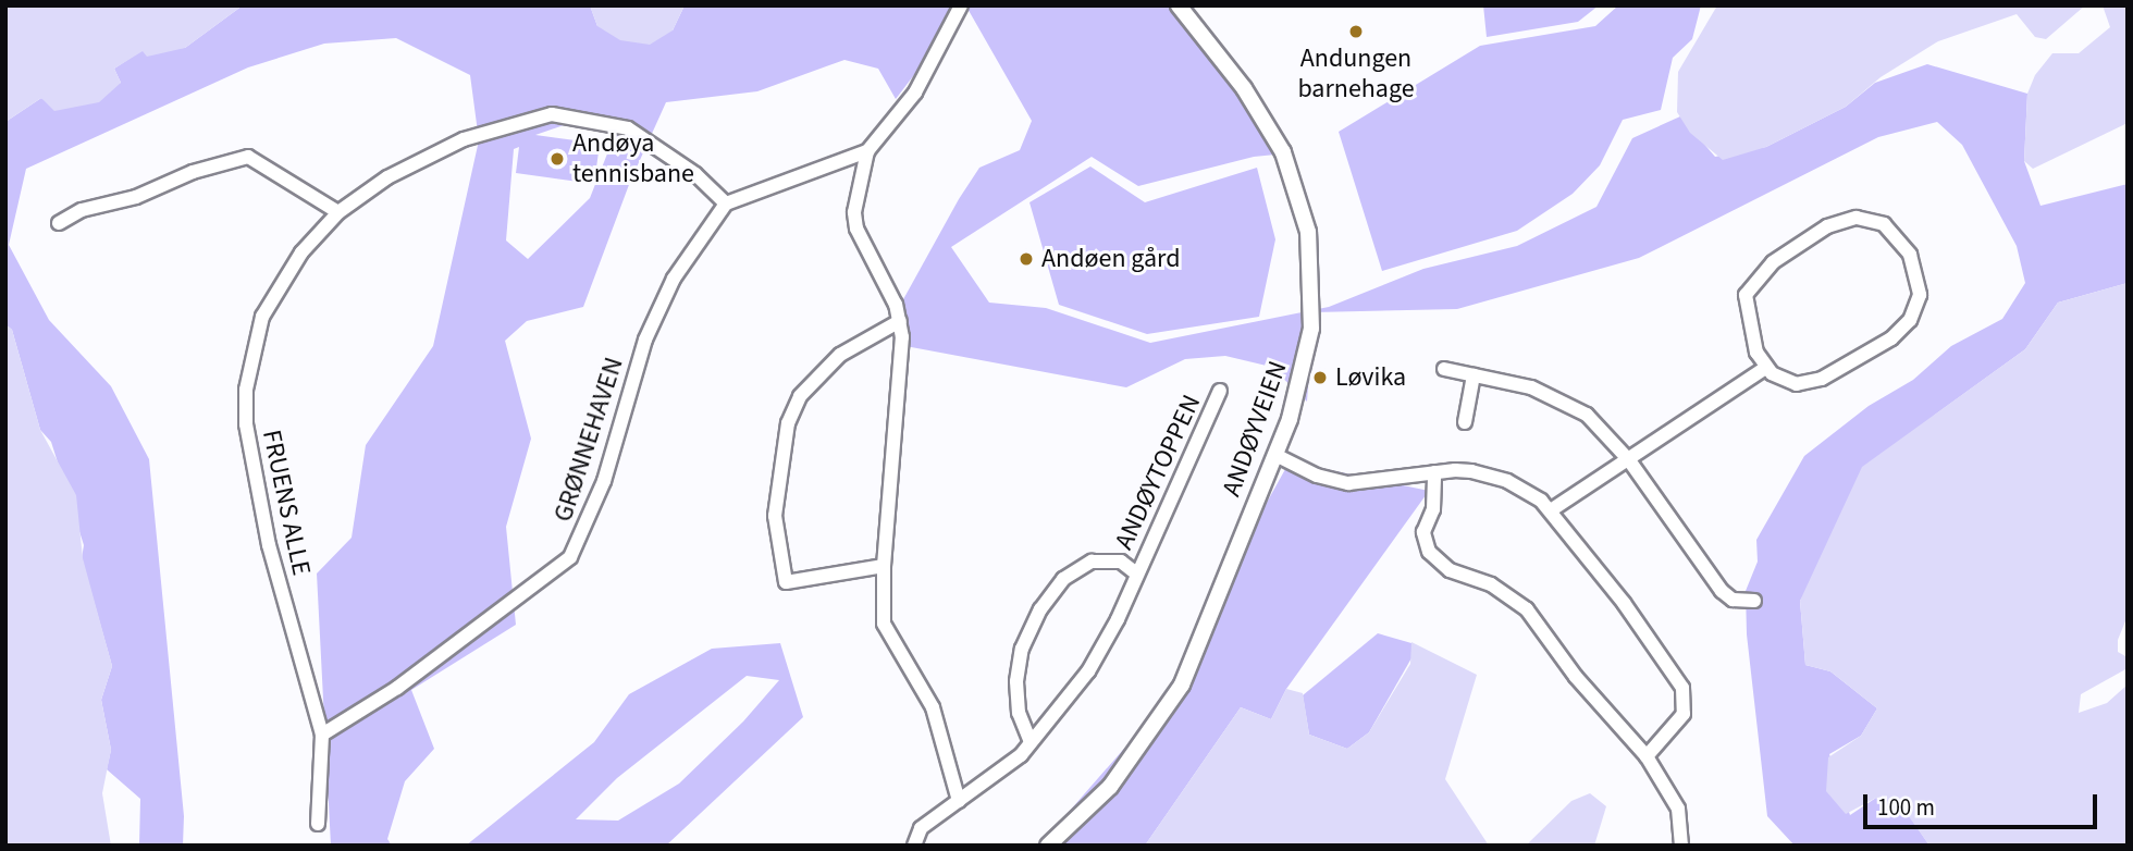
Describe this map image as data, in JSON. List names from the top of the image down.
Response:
{
  "streets": {
    "street": [
      "ANDØYVEIEN",
      "GRØNNEHAVEN",
      "ANDØYTOPPEN",
      "FRUENS ALLE"
    ]
  },
  "crossings": [
    ["GRØNNEHAVEN", "FRUENS ALLE"]
  ],
  "places": [
    "Andungen barnehage",
    "Andøya tennisbane",
    "Andøen gård",
    "Løvika"
  ],
  "scale_bar": "100 m"
}
